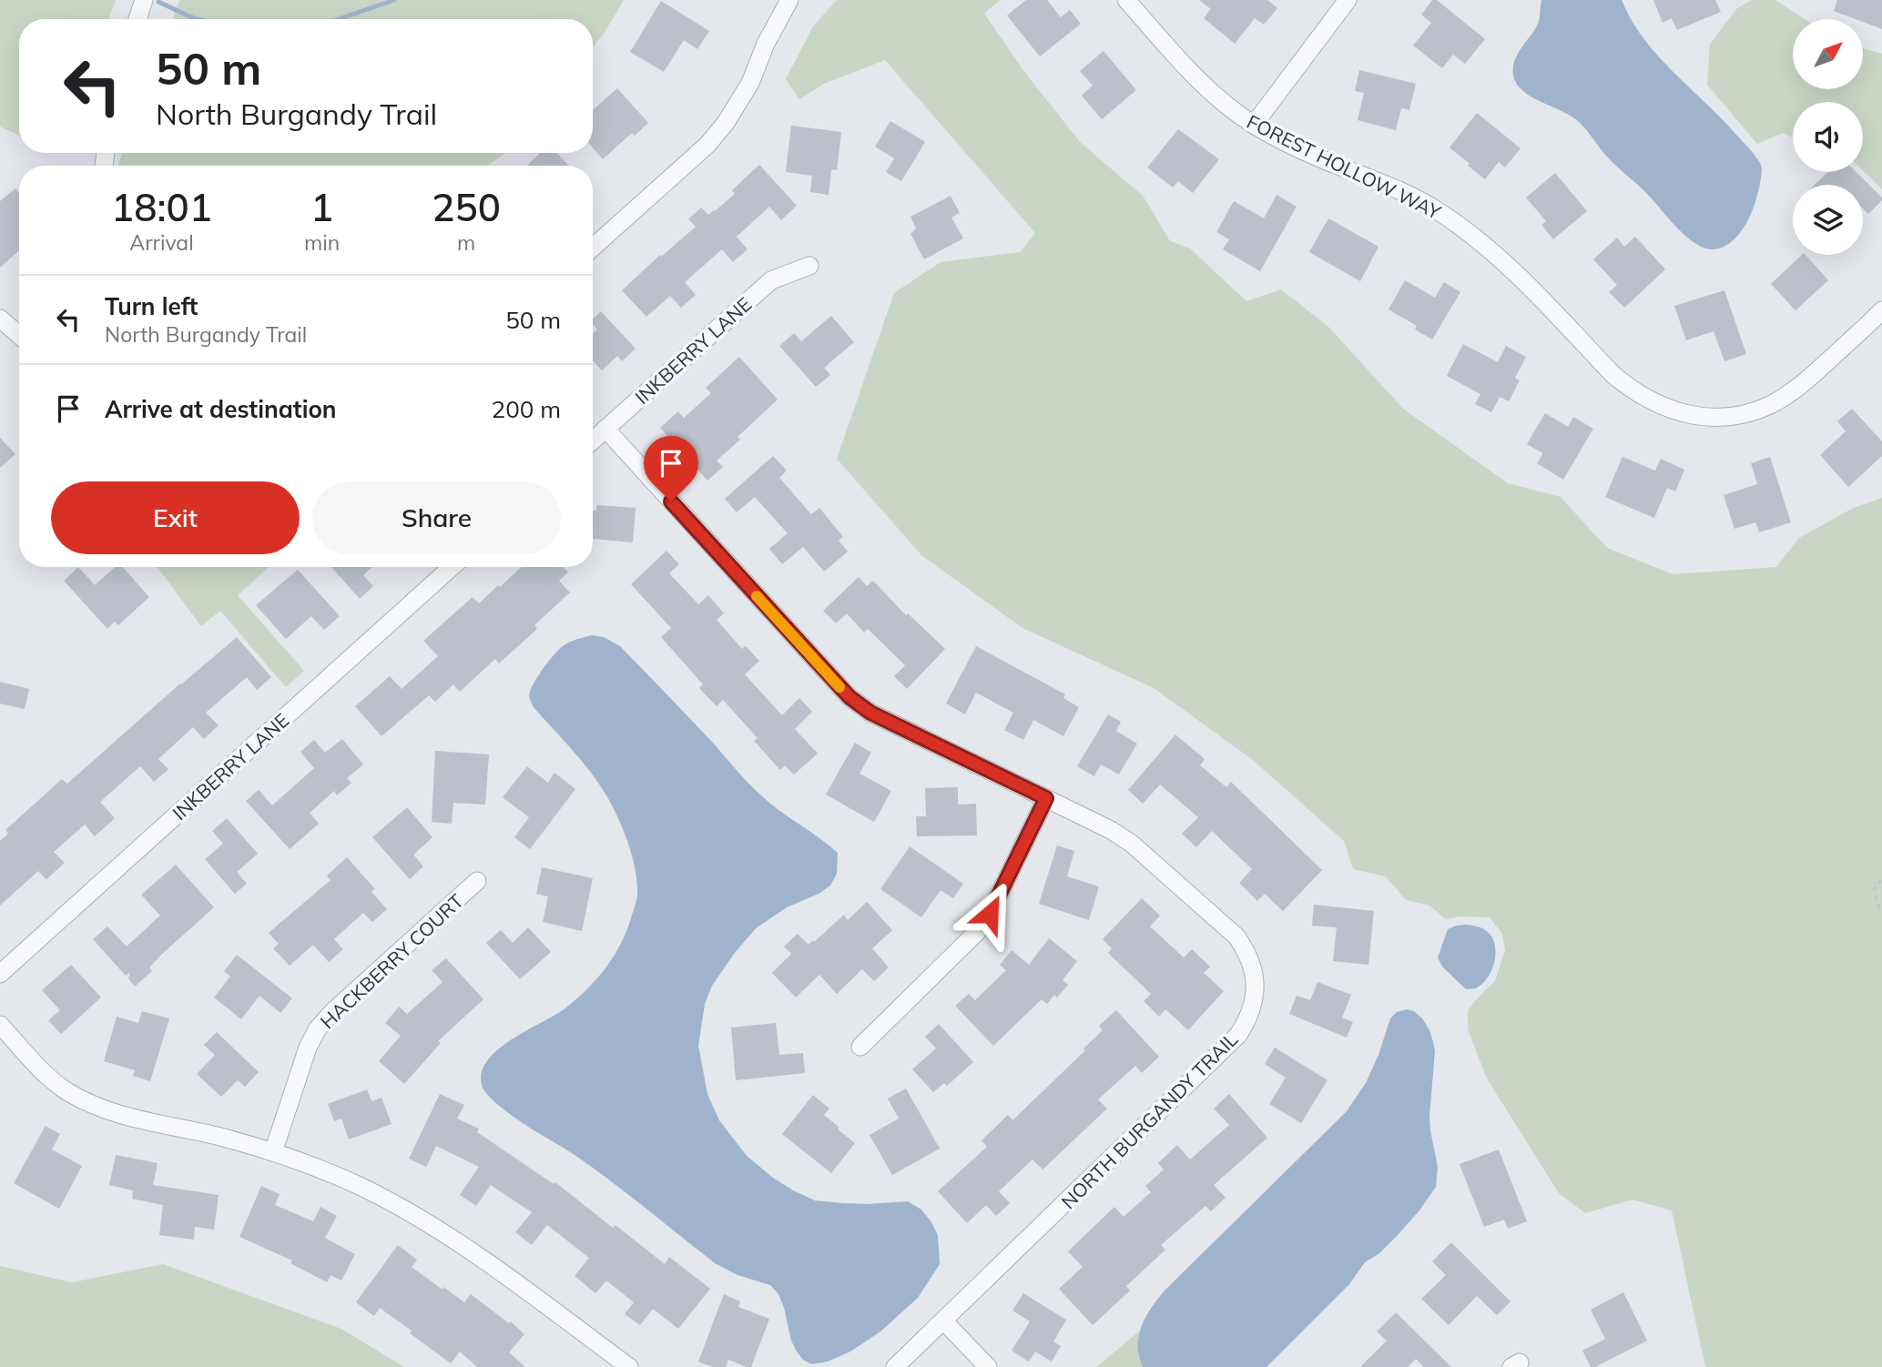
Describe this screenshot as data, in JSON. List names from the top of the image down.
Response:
{
  "streets": {
    "street": [
      "FOREST HOLLOW WAY",
      "INKBERRY LANE",
      "HACKBERRY COURT",
      "NORTH BURGANDY TRAIL"
    ]
  },
  "crossings": [
    ["INKBERRY LANE", "NORTH BURGANDY TRAIL"]
  ],
  "north": "top right",
  "page": {
    "turn": ["50 m", "North Burgandy Trail"],
    "eta": [
      "18:01",
      "Arrival",
      "1",
      "min",
      "250",
      "m"
    ],
    "list": [
      {
        "name": "Turn left",
        "note": "North Burgandy Trail",
        "value": "50 m"
      },
      {
        "name": "Arrive at destination",
        "value": "200 m"
      }
    ],
    "buttons": ["Exit", "Share"]
  }
}
